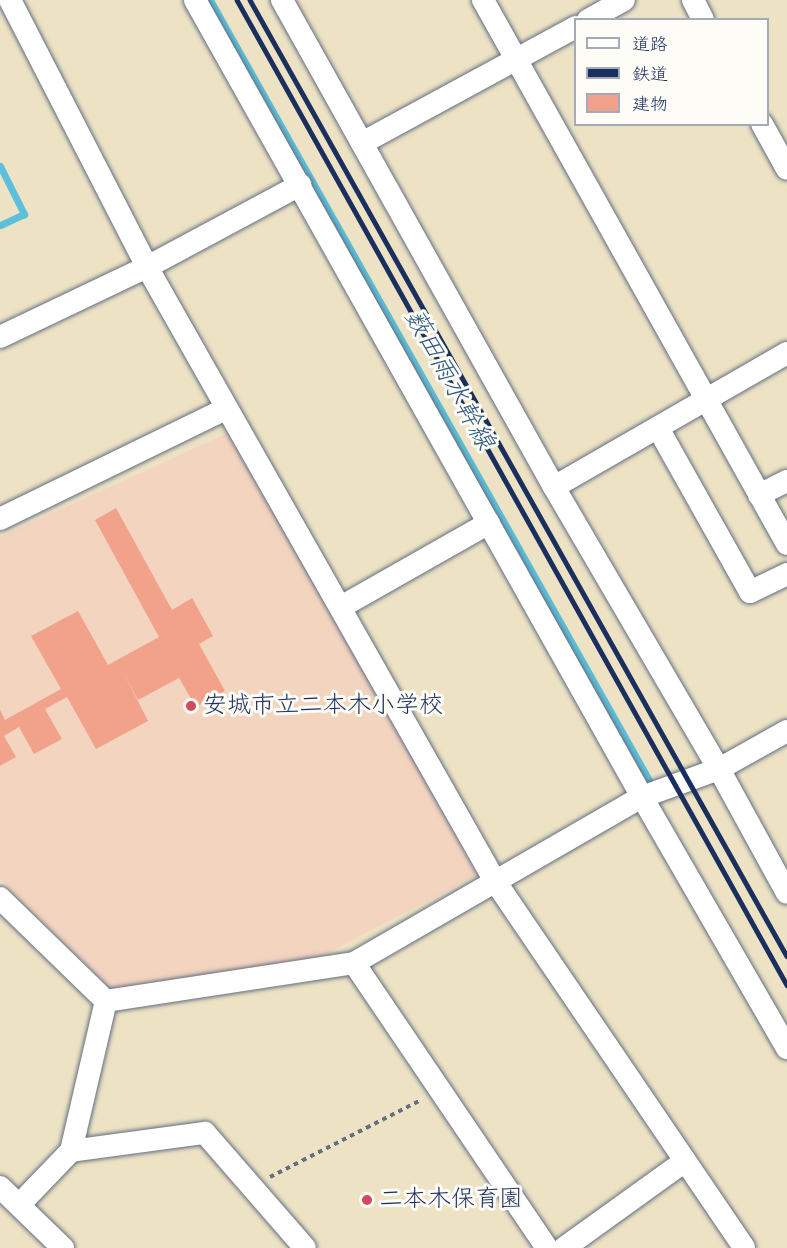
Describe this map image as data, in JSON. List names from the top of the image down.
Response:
{
  "water": ["薮田雨水幹線"],
  "places": ["安城市立二本木小学校", "二本木保育園"],
  "legend": ["道路", "鉄道", "建物"]
}
